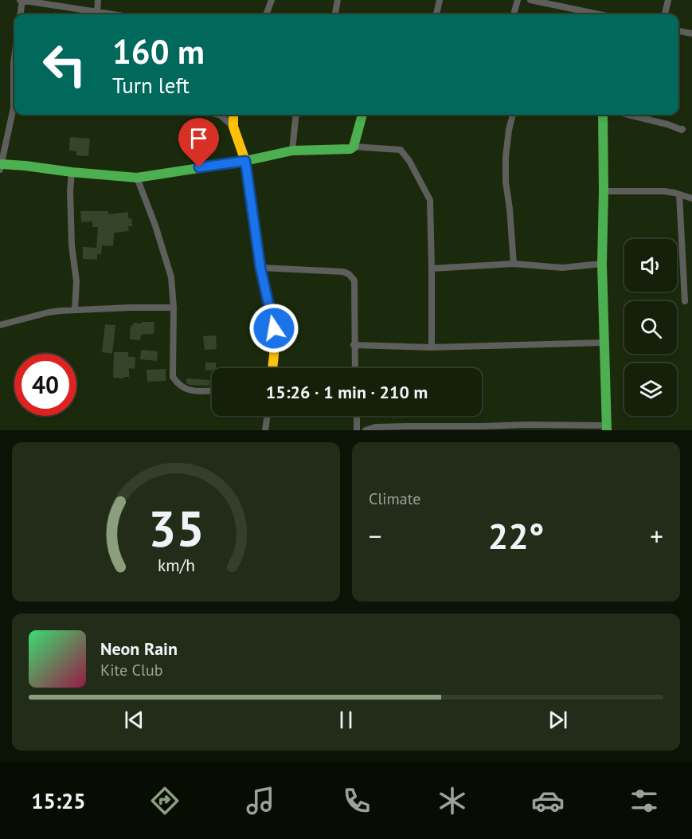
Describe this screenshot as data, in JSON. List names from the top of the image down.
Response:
{
  "page": {
    "turn": ["160 m", "Turn left"],
    "limit": "40",
    "trip": "15:26 · 1 min · 210 m",
    "tile": "Climate",
    "heat": ["−", "22°", "+"],
    "song": ["Neon Rain", "Kite Club"],
    "tabs": "15:25",
    "gauge": ["35", "km/h"]
  }
}
